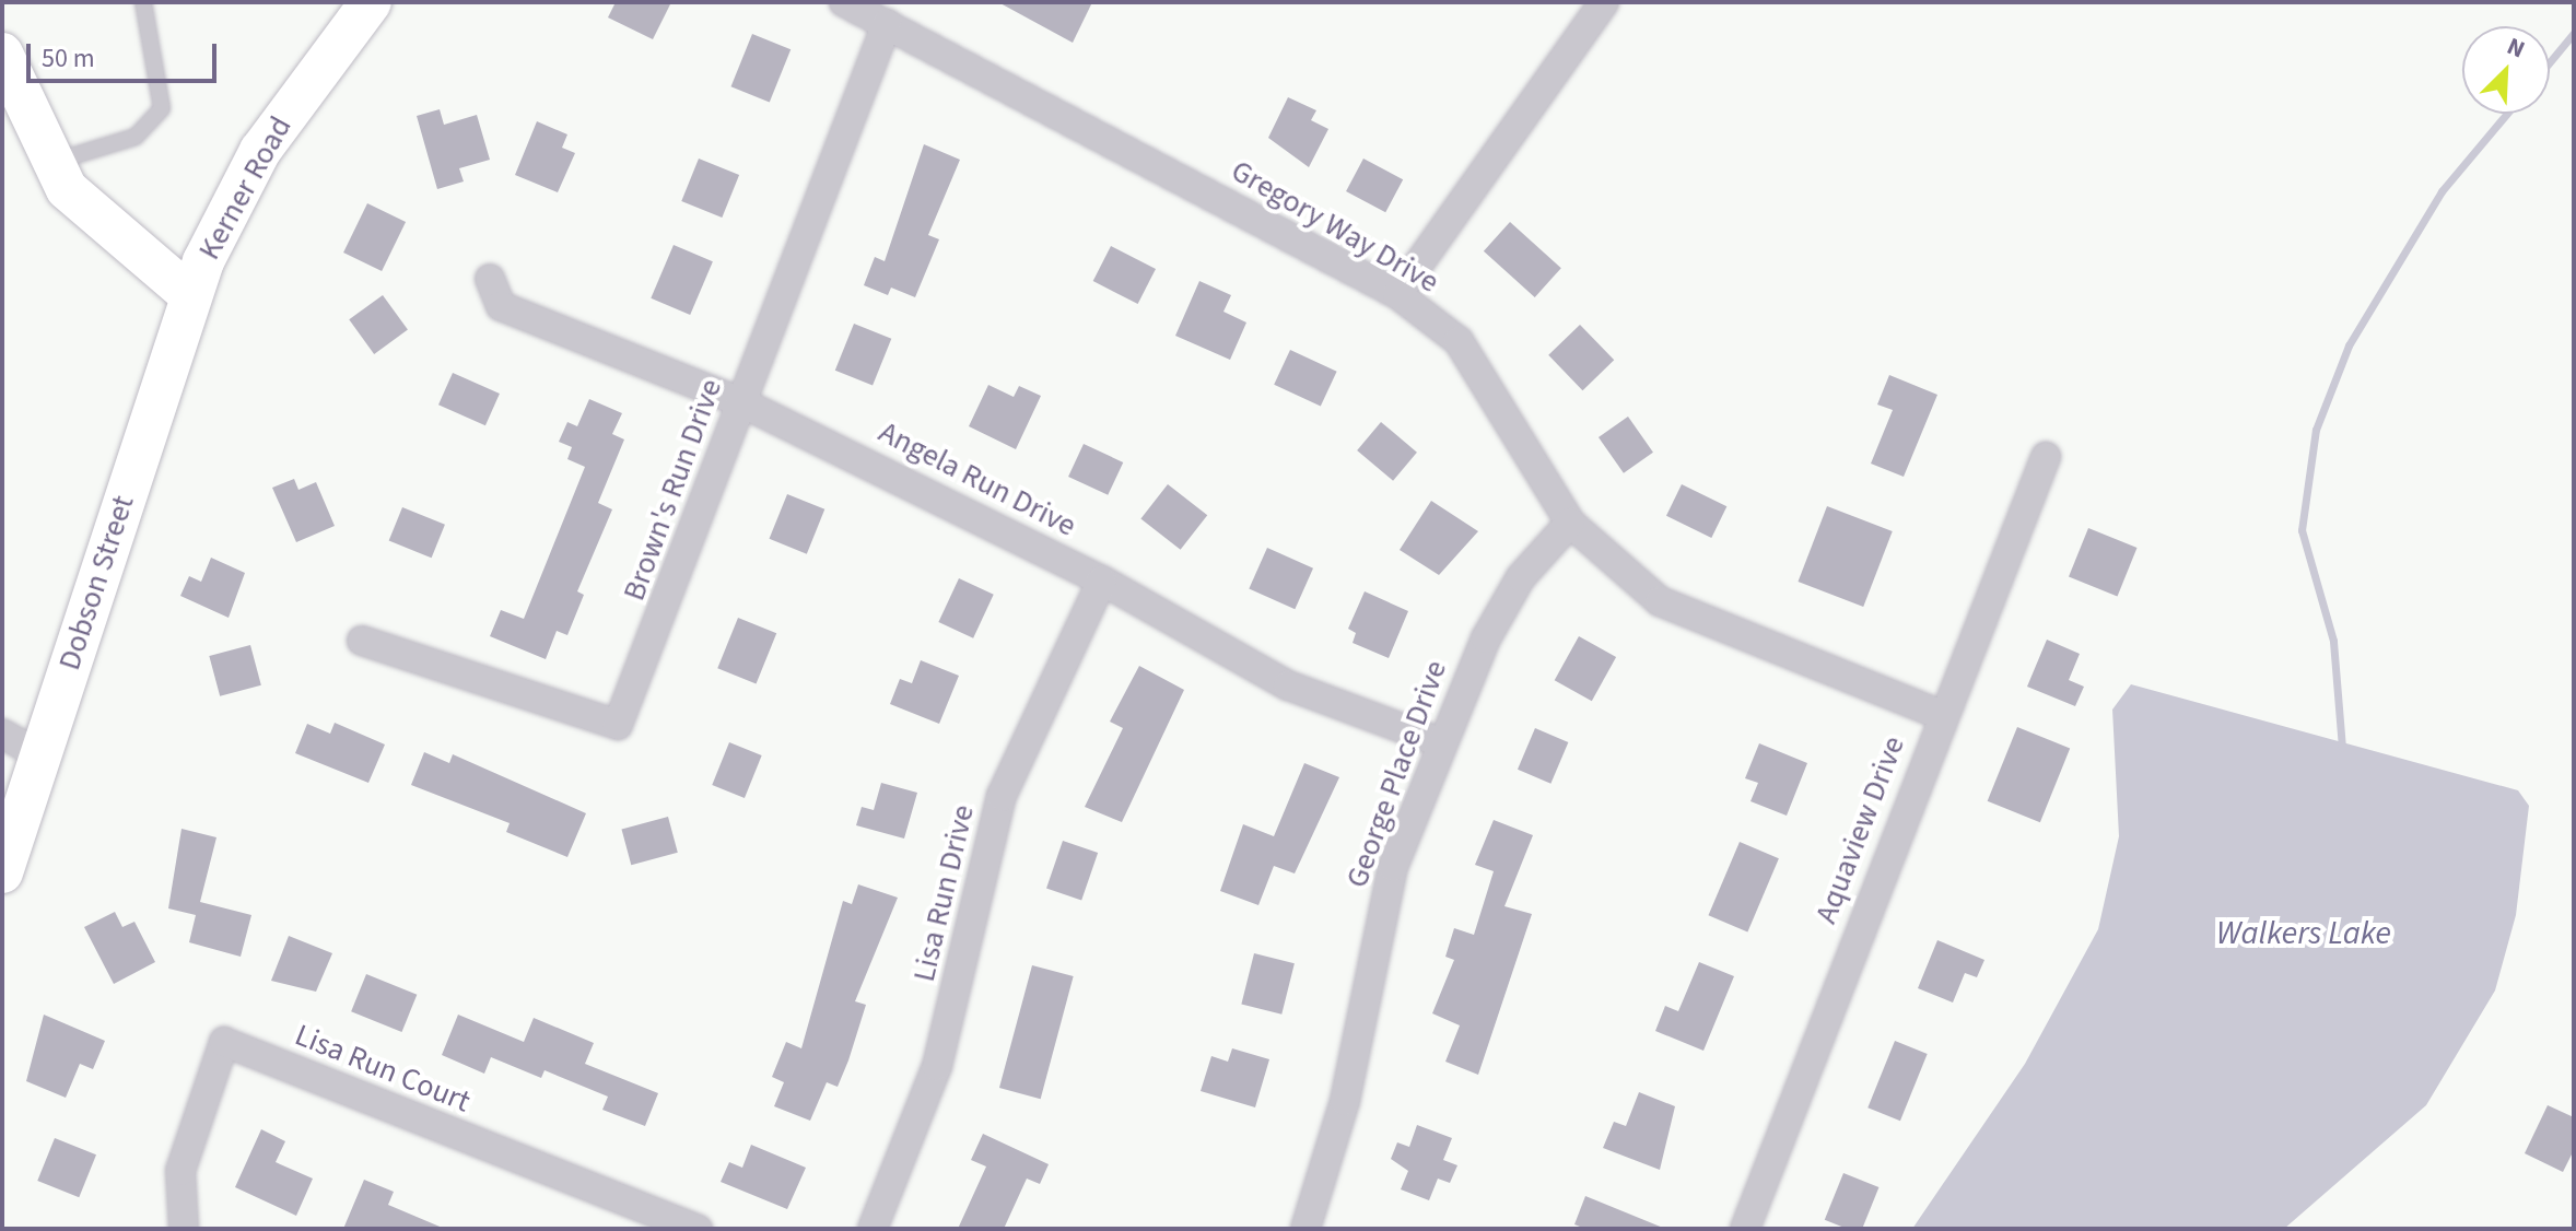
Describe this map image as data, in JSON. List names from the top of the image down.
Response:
{
  "streets": {
    "street": [
      "Kerner Road",
      "Gregory Way Drive",
      "Angela Run Drive",
      "Brown's Run Drive",
      "Dobson Street",
      "George Place Drive",
      "Aquaview Drive",
      "Lisa Run Drive",
      "Lisa Run Court"
    ]
  },
  "crossings": [
    ["Kerner Road", "Dobson Street"],
    ["Gregory Way Drive", "Brown's Run Drive"],
    ["Gregory Way Drive", "George Place Drive"],
    ["Gregory Way Drive", "Aquaview Drive"],
    ["Angela Run Drive", "Brown's Run Drive"],
    ["Angela Run Drive", "George Place Drive"],
    ["Angela Run Drive", "Lisa Run Drive"]
  ],
  "water": ["Walkers Lake"],
  "scale_bar": "50 m",
  "north": "top right"
}
